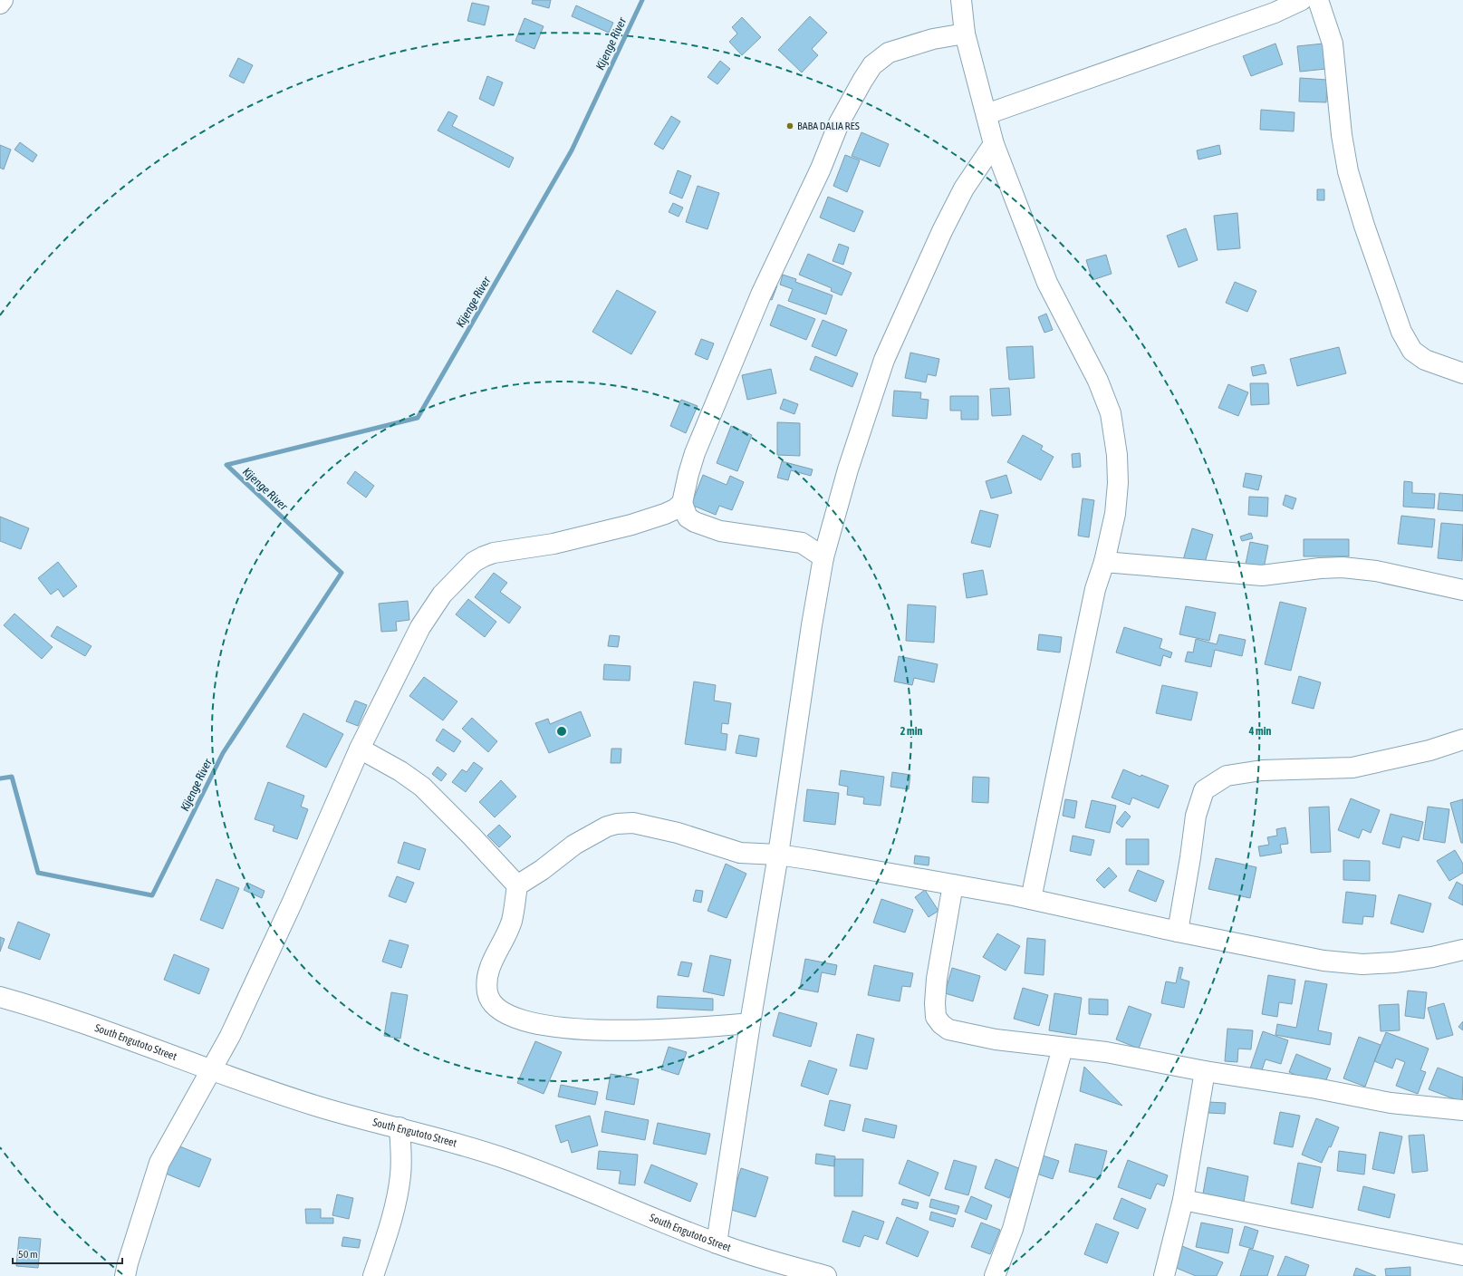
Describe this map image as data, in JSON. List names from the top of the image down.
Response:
{
  "streets": {
    "street": ["South Engutoto Street"]
  },
  "water": ["Kijenge River"],
  "places": ["BABA DALIA RES"],
  "scale_bar": "50 m",
  "rings": ["2 min", "4 min"]
}
